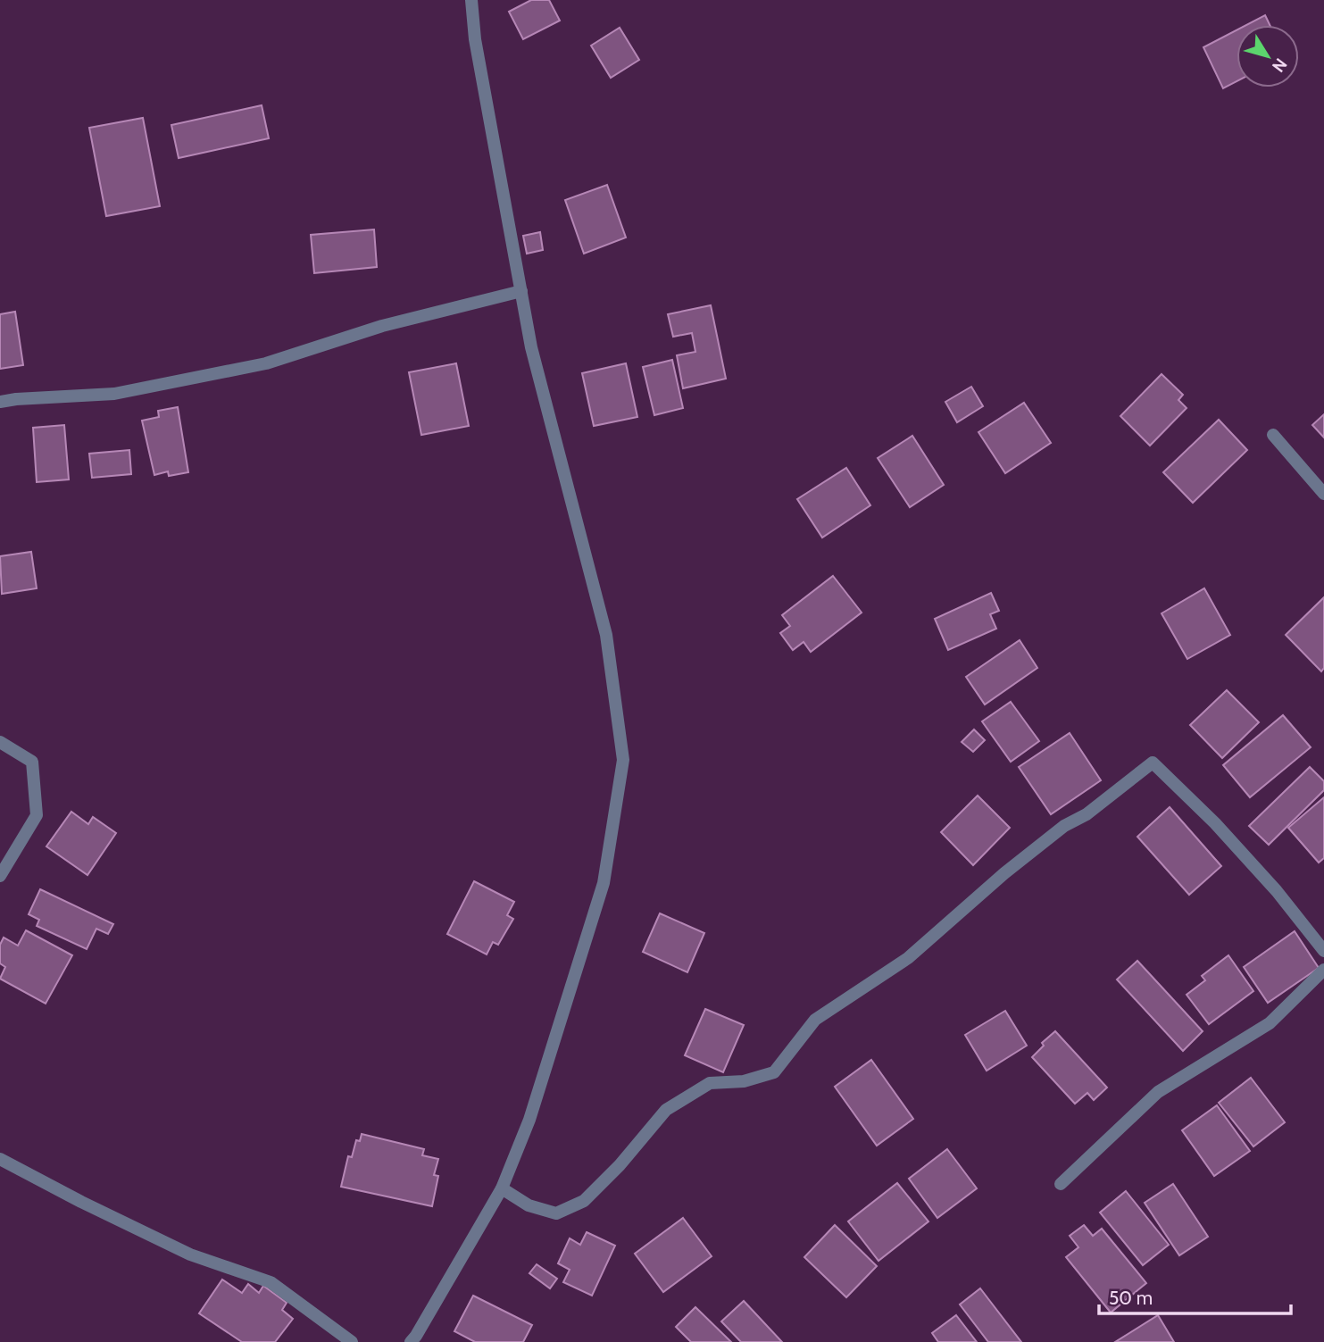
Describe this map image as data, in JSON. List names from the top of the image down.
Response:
{
  "scale_bar": "50 m",
  "north": "bottom right"
}
